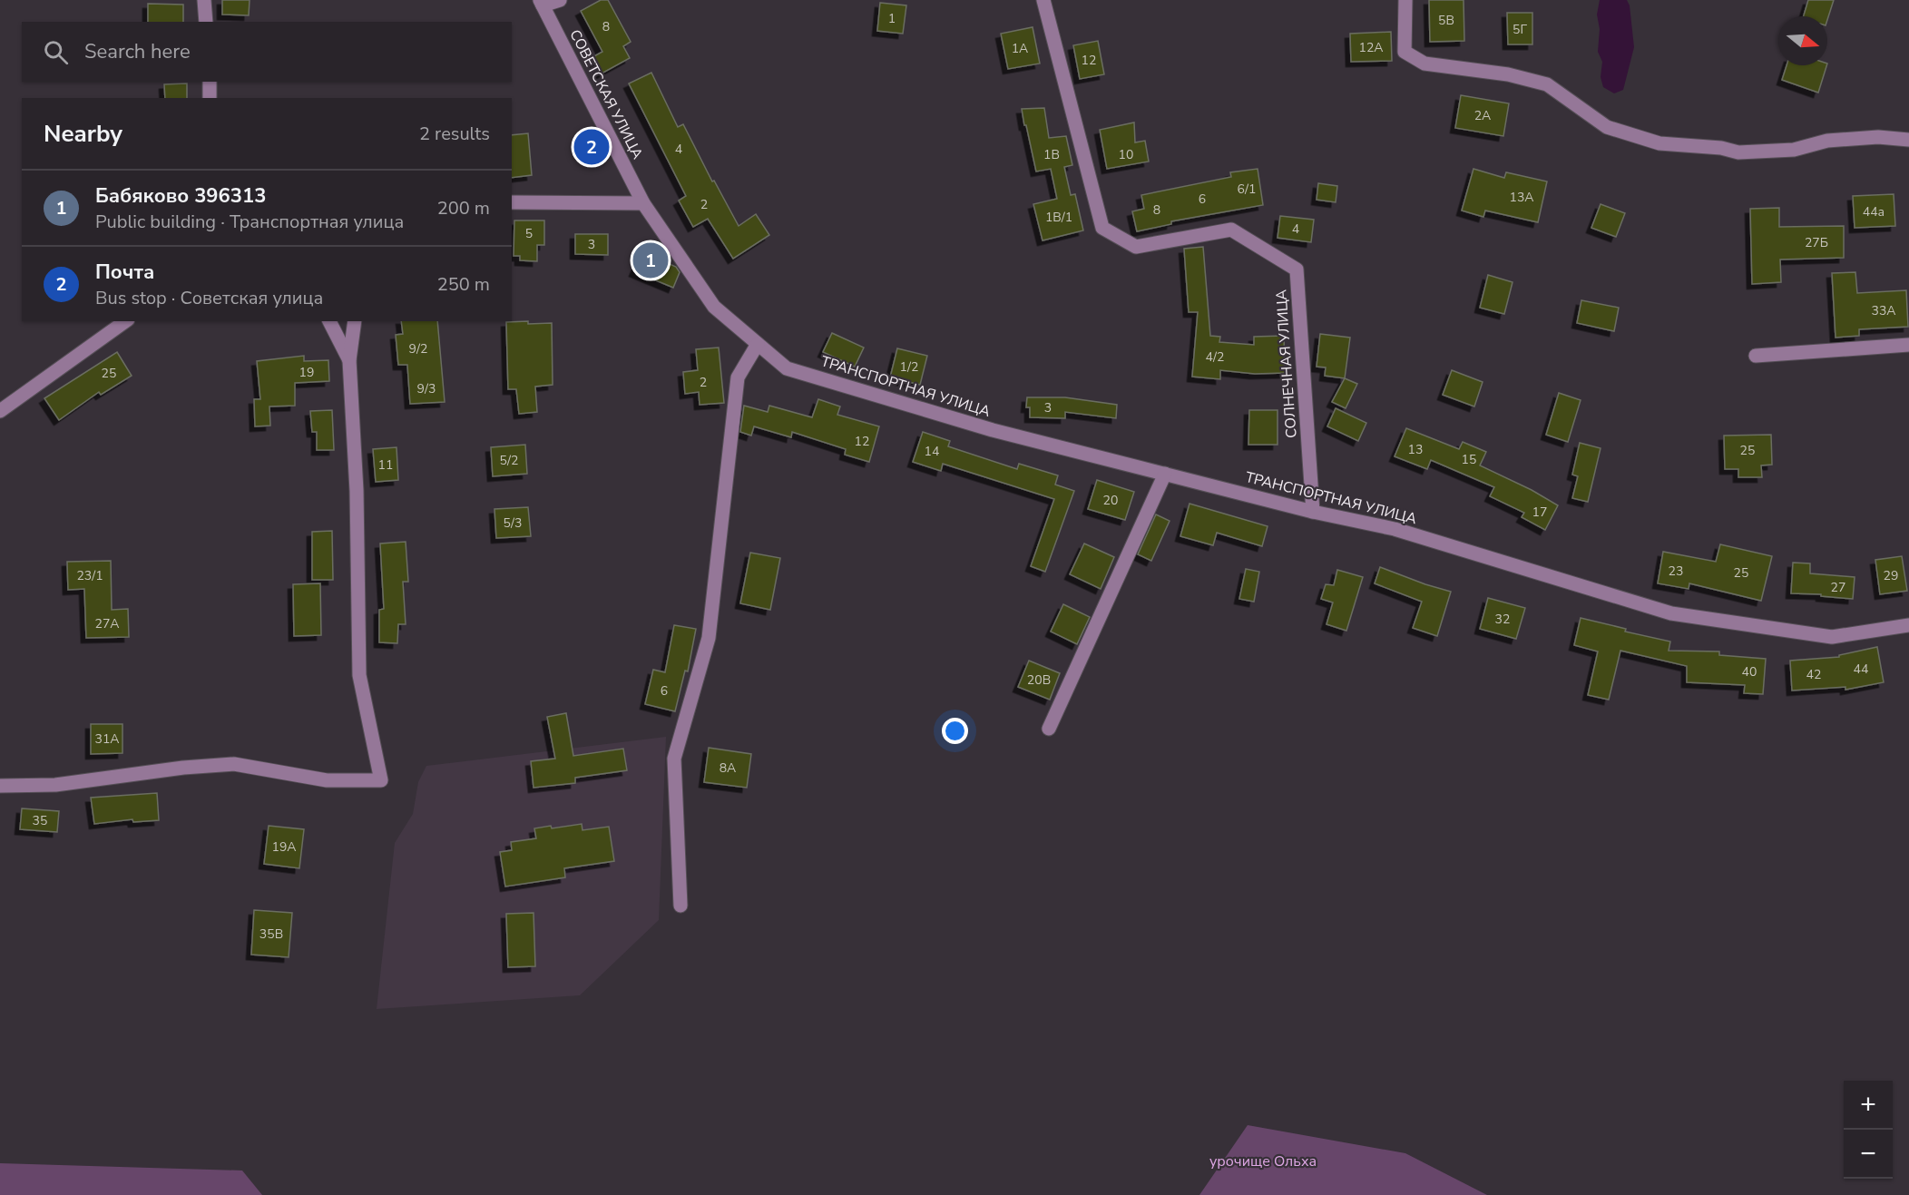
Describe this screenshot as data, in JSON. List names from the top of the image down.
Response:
{
  "streets": {
    "street": ["СОВЕТСКАЯ УЛИЦА", "СОЛНЕЧНАЯ УЛИЦА", "ТРАНСПОРТНАЯ УЛИЦА"]
  },
  "crossings": [
    ["СОВЕТСКАЯ УЛИЦА", "ТРАНСПОРТНАЯ УЛИЦА"],
    ["СОЛНЕЧНАЯ УЛИЦА", "ТРАНСПОРТНАЯ УЛИЦА"]
  ],
  "parks": ["урочище Ольха"],
  "house_numbers": [
    "1",
    "5В",
    "8",
    "5Г",
    "12А",
    "1А",
    "12",
    "2А",
    "4",
    "1В",
    "10",
    "6/1",
    "13А",
    "6",
    "2",
    "8",
    "44а",
    "1В/1",
    "4",
    "5",
    "27Б",
    "3",
    "33А",
    "9/2",
    "4/2",
    "1/2",
    "19",
    "25",
    "2",
    "9/3",
    "3",
    "12",
    "13",
    "25",
    "14",
    "15",
    "5/2",
    "11",
    "20",
    "17",
    "5/3",
    "23",
    "25",
    "23/1",
    "29",
    "27",
    "32",
    "27А",
    "44",
    "40",
    "42",
    "20В",
    "6",
    "31А",
    "8А",
    "35",
    "19А",
    "35В"
  ],
  "north": "right",
  "page": {
    "search": "Search here",
    "heading": ["Nearby", "2 results"],
    "pins": ["2", "1"],
    "list": [
      {
        "mark": "1",
        "name": "Бабяково 396313",
        "note": "Public building · Транспортная улица",
        "value": "200 m"
      },
      {
        "mark": "2",
        "name": "Почта",
        "note": "Bus stop · Советская улица",
        "value": "250 m"
      }
    ],
    "map_buttons": ["+", "−"]
  }
}
